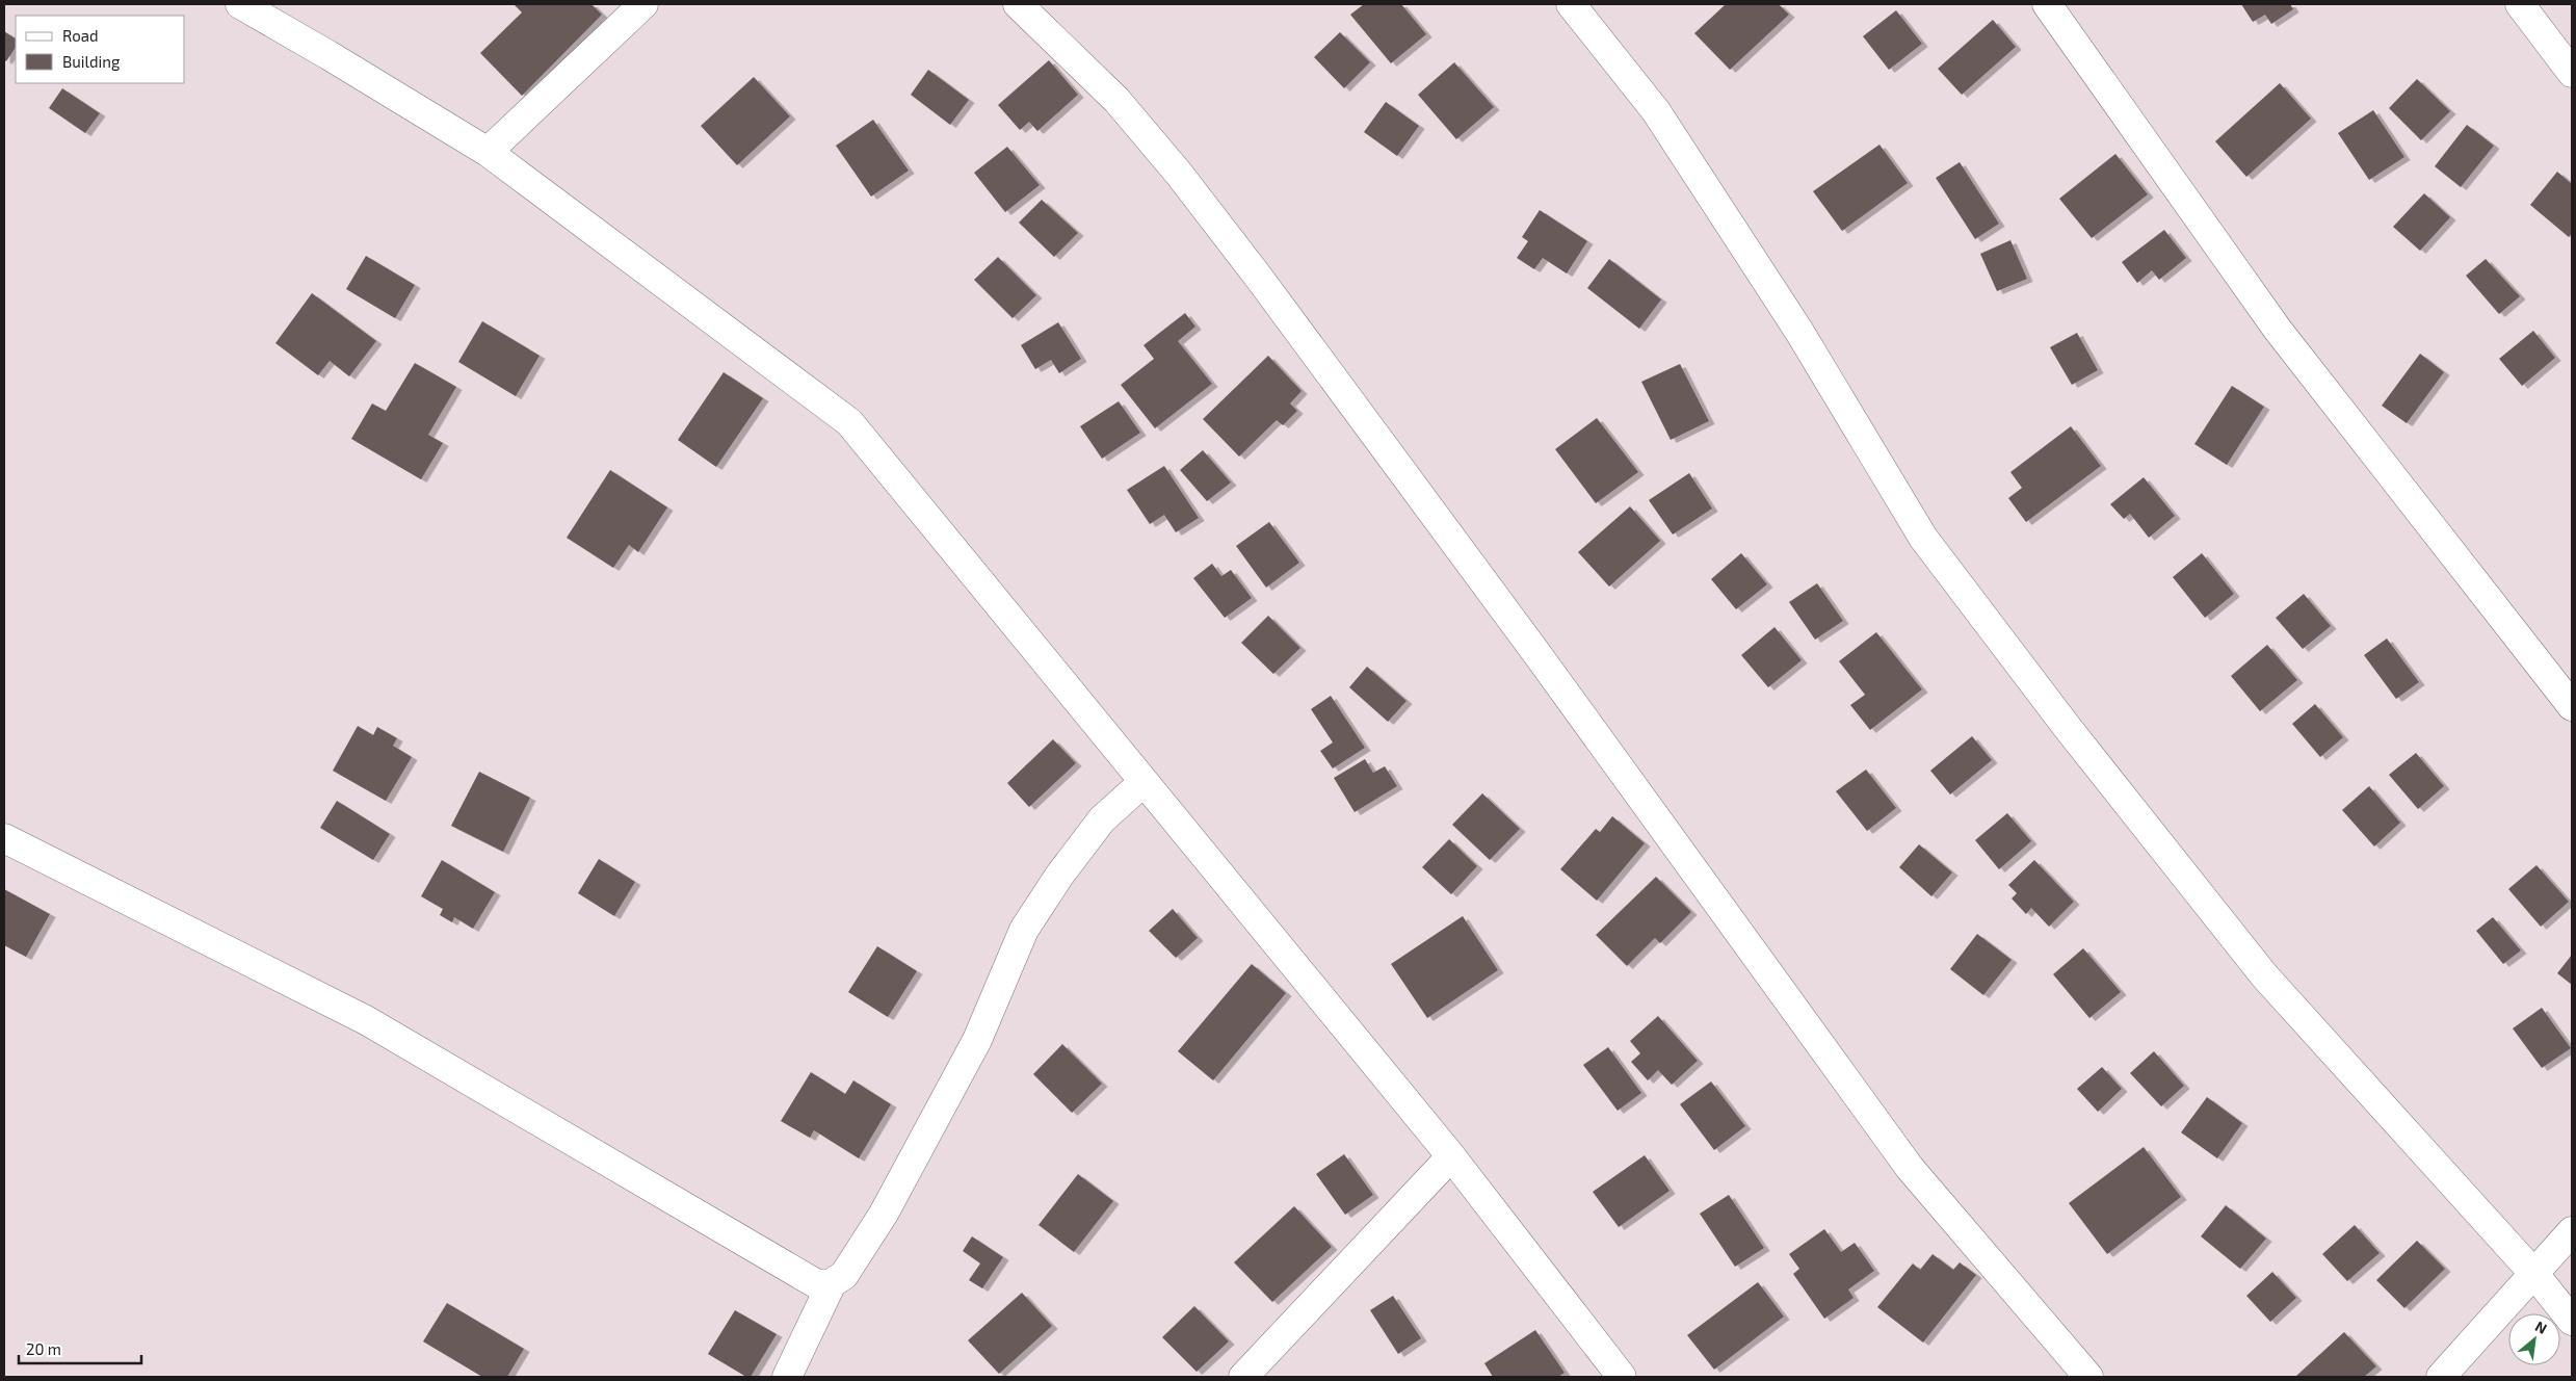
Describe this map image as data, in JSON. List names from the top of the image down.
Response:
{
  "legend": ["Road", "Building"],
  "scale_bar": "20 m",
  "north": "top right"
}
